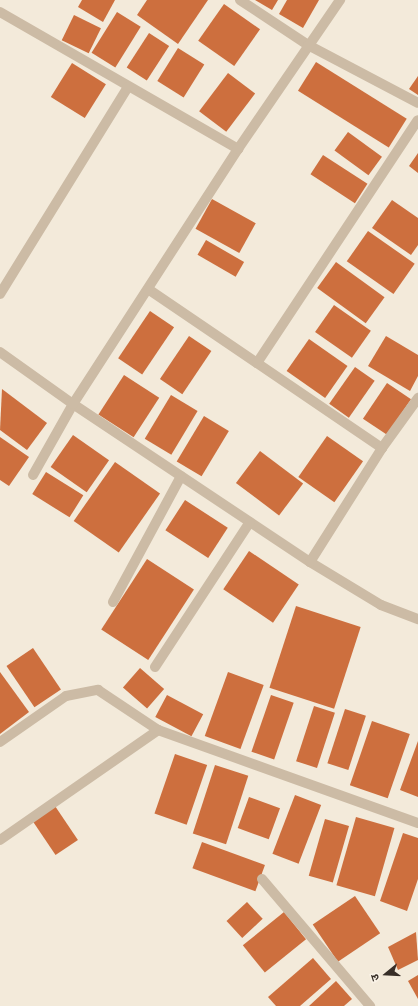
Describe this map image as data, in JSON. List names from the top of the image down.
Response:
{
  "north": "left"
}
